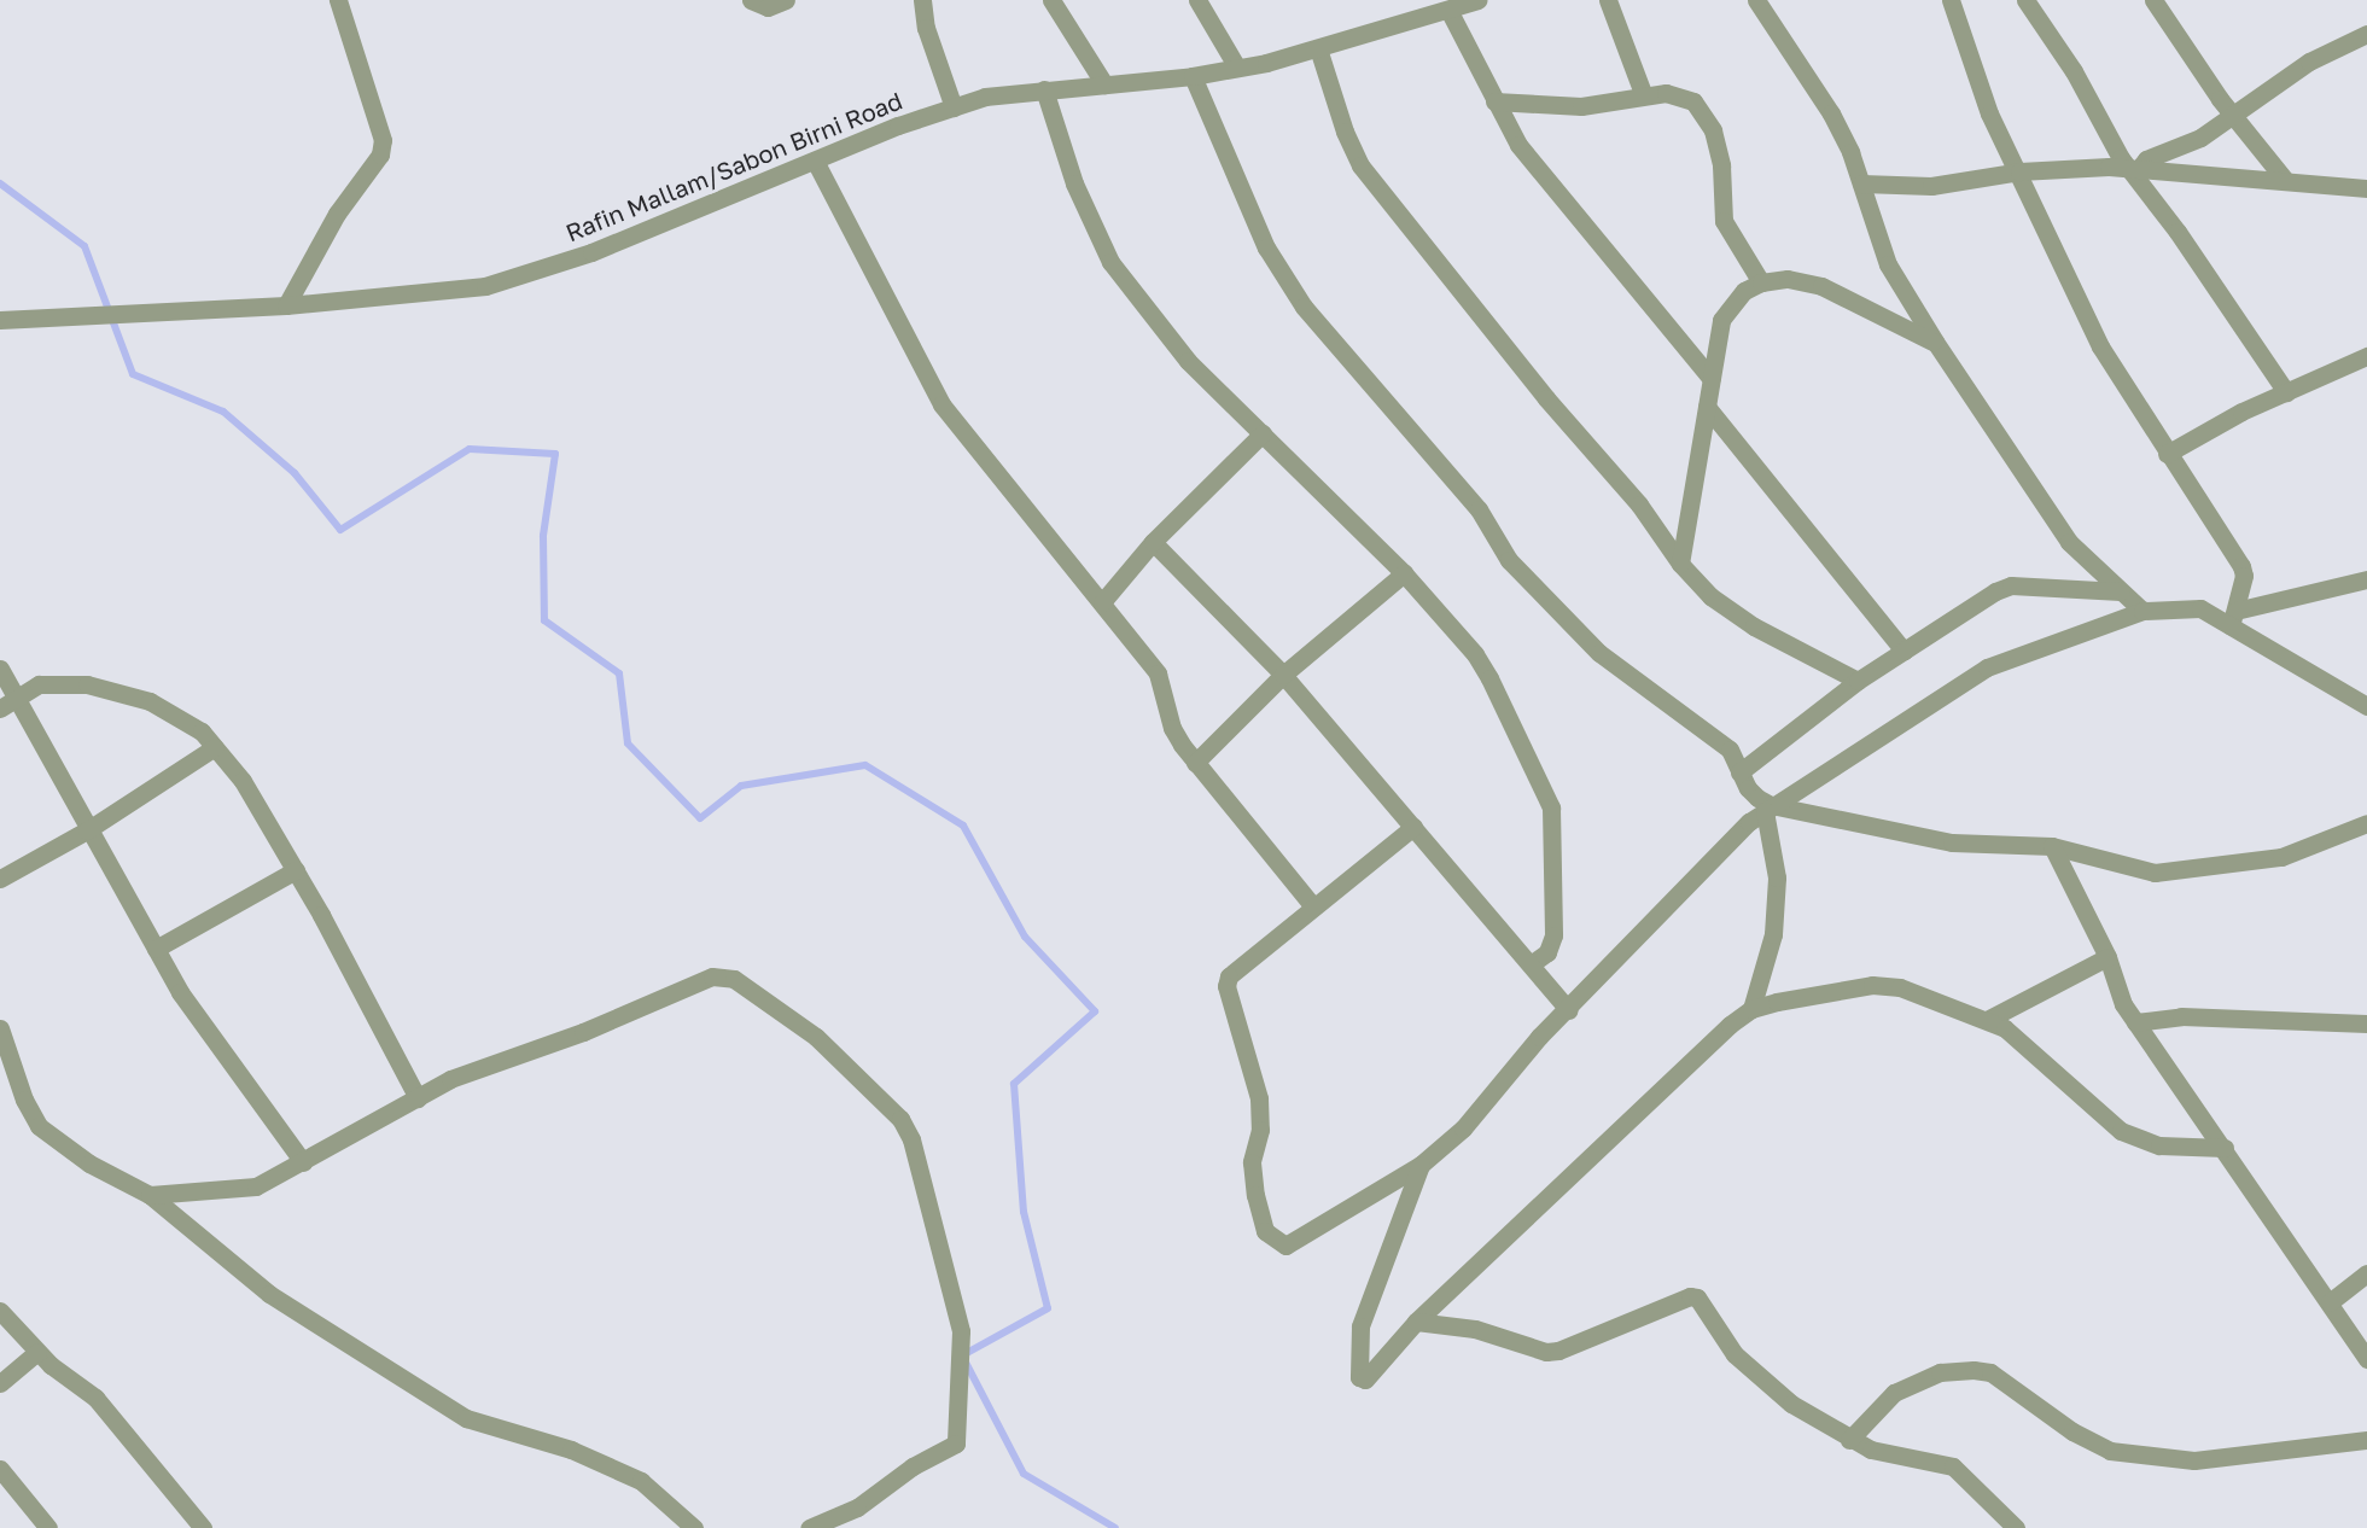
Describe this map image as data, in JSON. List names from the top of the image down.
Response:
{
  "streets": {
    "street": ["Rafin Mallam/Sabon Birni Road"]
  }
}
